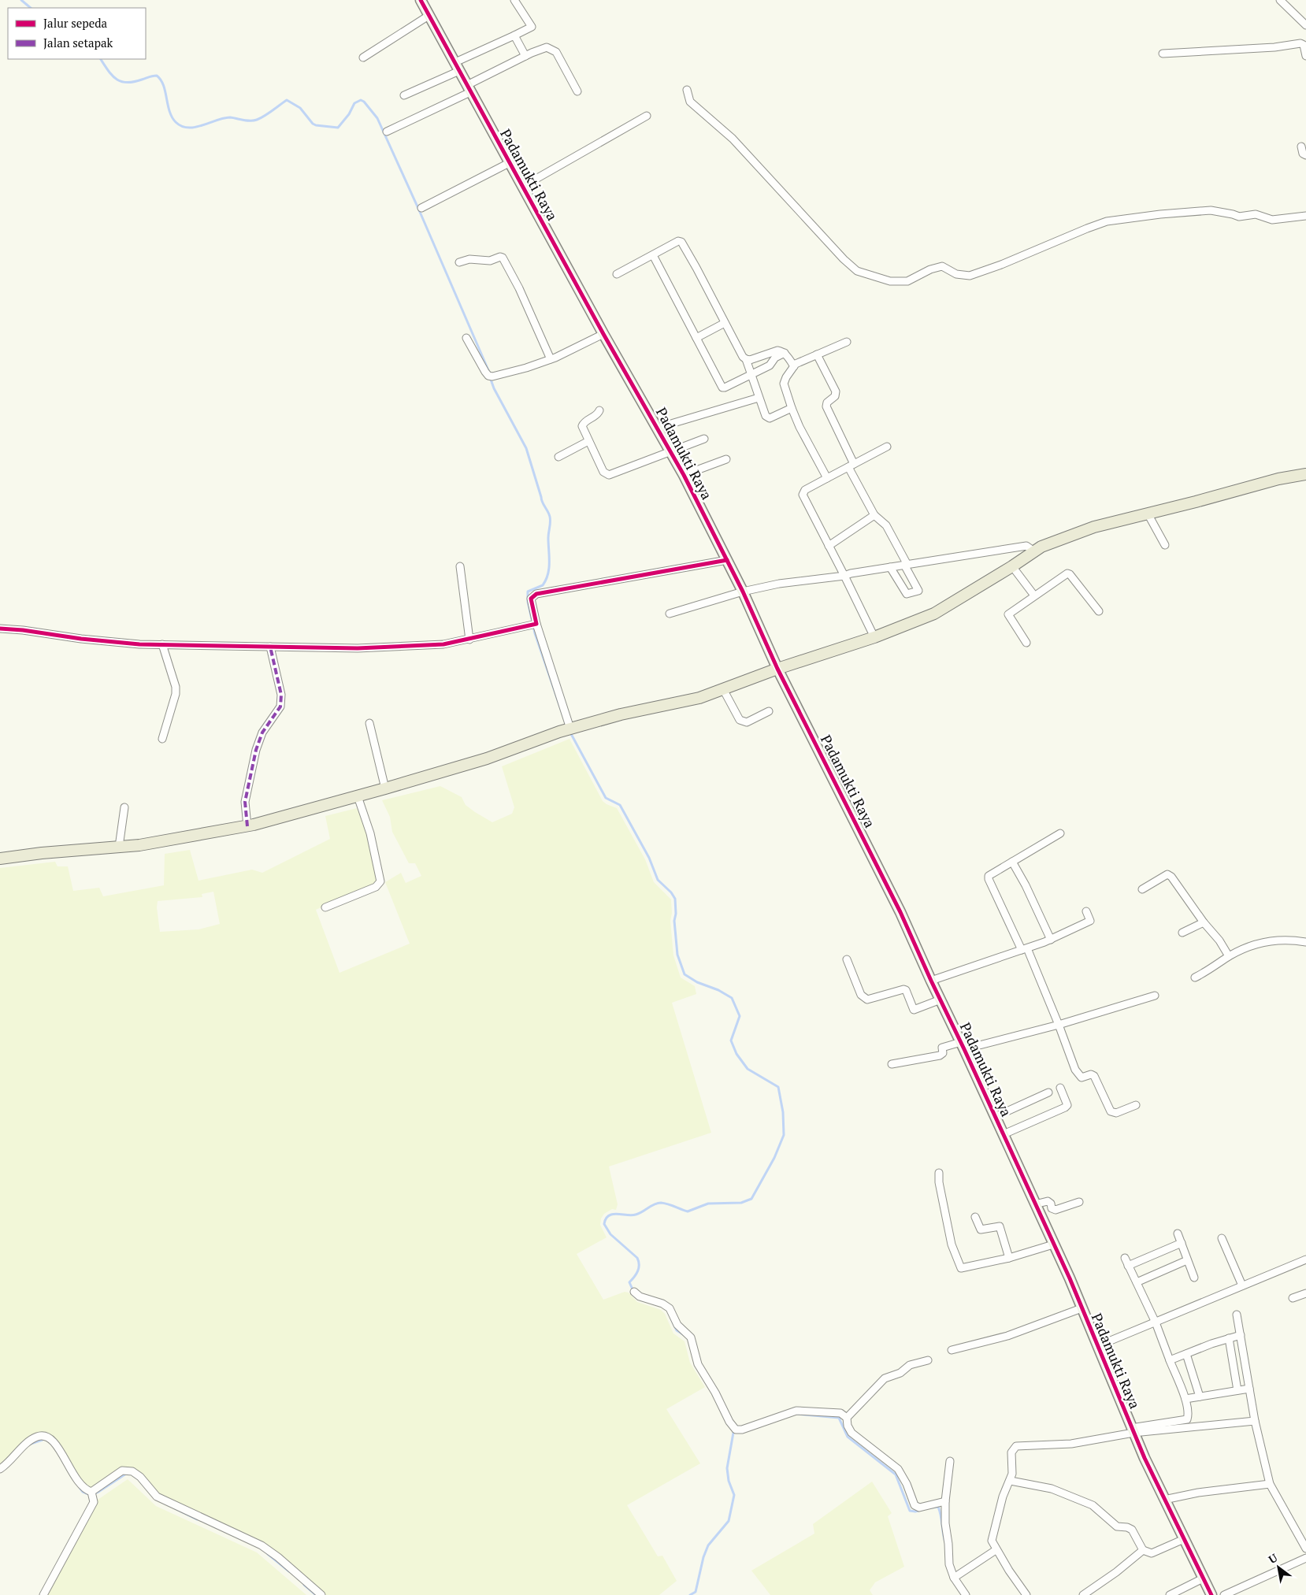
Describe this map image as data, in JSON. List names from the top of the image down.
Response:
{
  "streets": {
    "street": ["Padamukti Raya"]
  },
  "legend": ["Jalur sepeda", "Jalan setapak"],
  "north": "top left"
}
